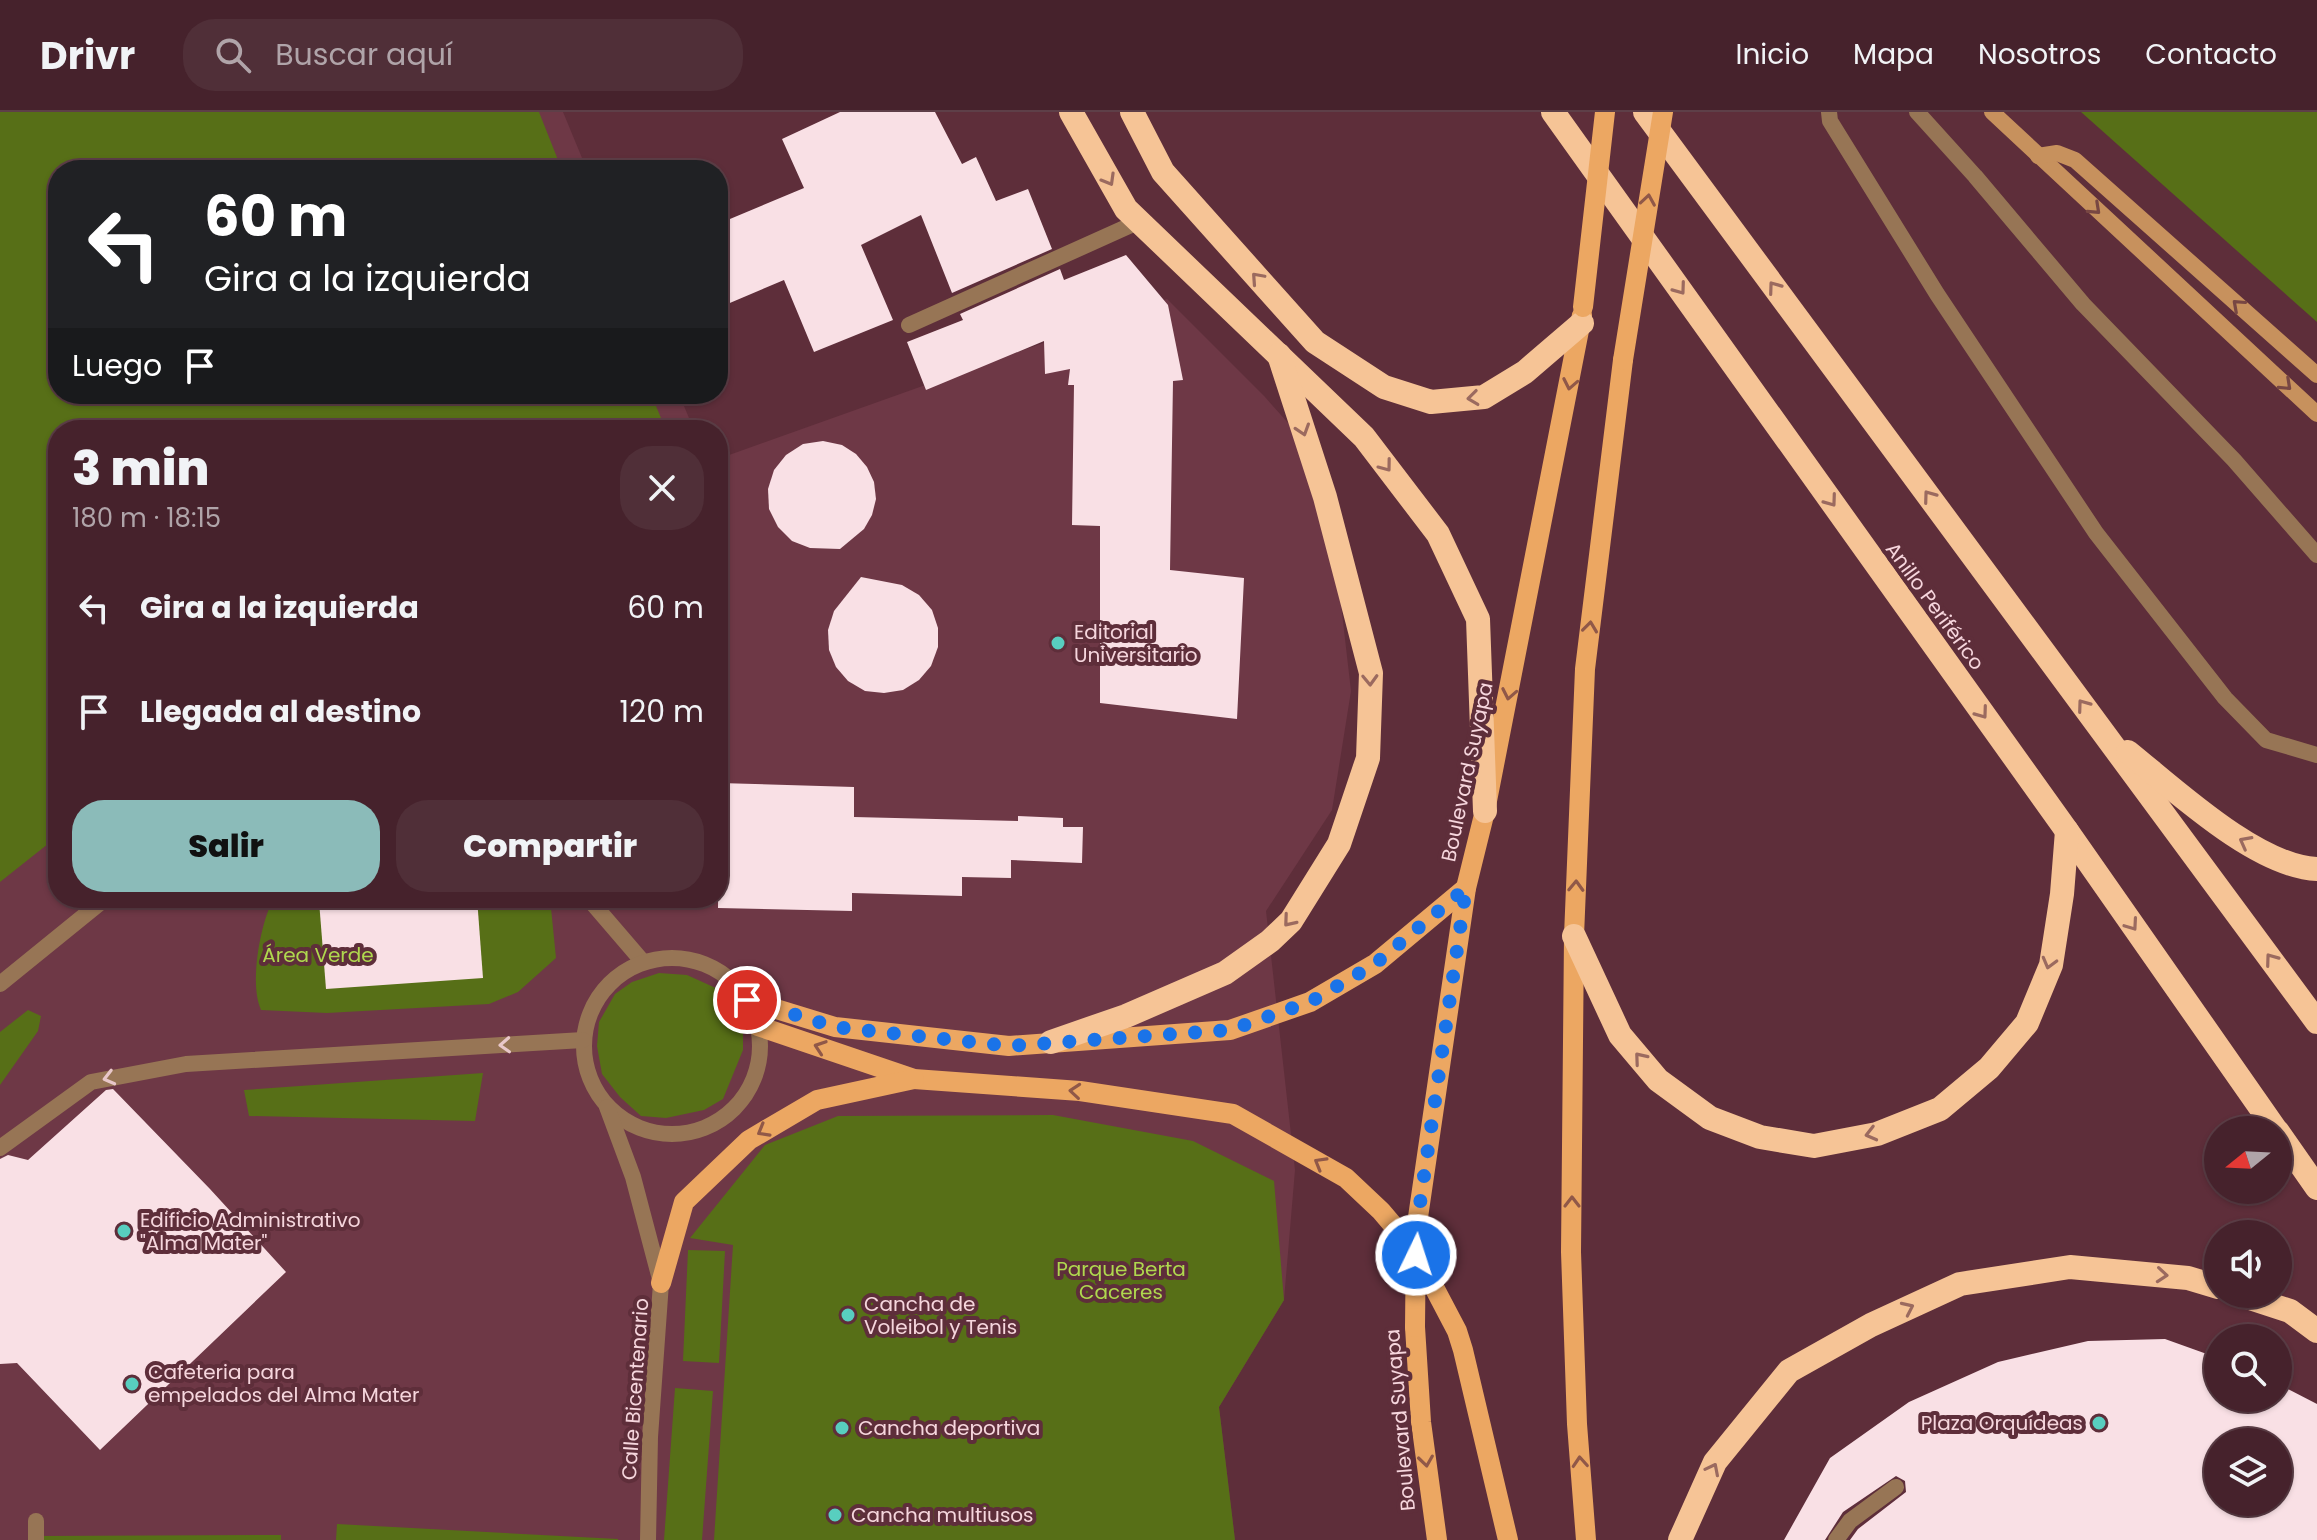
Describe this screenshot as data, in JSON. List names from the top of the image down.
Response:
{
  "streets": {
    "highway": ["Anillo Periférico"],
    "main road": ["Boulevard Suyapa"],
    "street": ["Calle Bicentenario"]
  },
  "parks": ["Área Verde", "Parque Berta Caceres"],
  "places": [
    "Editorial Universitario",
    "Edificio Administrativo \"Alma Mater\"",
    "Cancha de Voleibol y Tenis",
    "Cafeteria para empelados del Alma Mater",
    "Plaza Orquídeas",
    "Cancha deportiva",
    "Cancha multiusos"
  ],
  "north": "left",
  "page": {
    "header": "Drivr",
    "search": "Buscar aquí",
    "nav": [
      "Inicio",
      "Mapa",
      "Nosotros",
      "Contacto"
    ],
    "turn": ["60 m", "Gira a la izquierda"],
    "then": "Luego",
    "heading": ["3 min", "180 m · 18:15"],
    "list": [
      {
        "name": "Gira a la izquierda",
        "value": "60 m"
      },
      {
        "name": "Llegada al destino",
        "value": "120 m"
      }
    ],
    "buttons": ["Salir", "Compartir"]
  }
}
